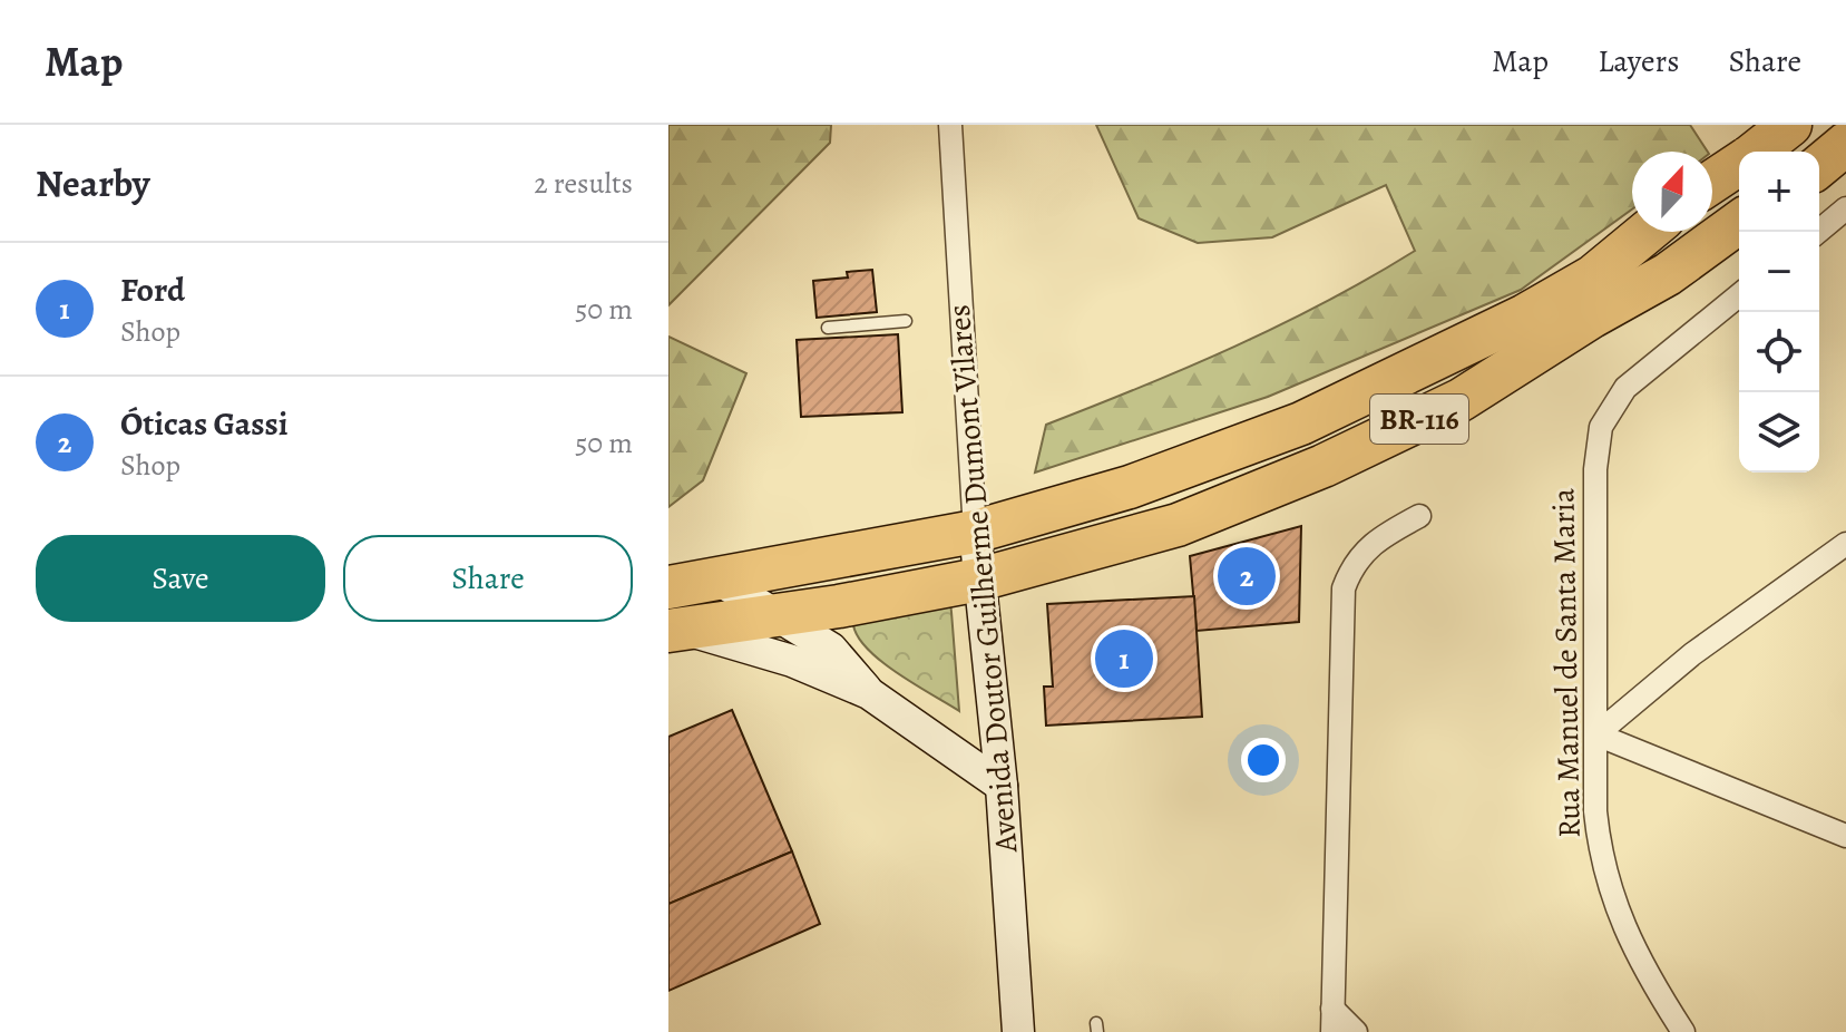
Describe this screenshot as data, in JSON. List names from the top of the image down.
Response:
{
  "streets": {
    "highway": ["BR-116"],
    "main road": ["Avenida Doutor Guilherme Dumont Vilares"],
    "street": ["Rua Manuel de Santa Maria"]
  },
  "crossings": [
    ["BR-116", "Avenida Doutor Guilherme Dumont Vilares"]
  ],
  "north": "top",
  "page": {
    "header": "Map",
    "nav": ["Map", "Layers", "Share"],
    "heading": ["Nearby", "2 results"],
    "map_buttons": ["+", "−"],
    "list": [
      {
        "mark": "1",
        "name": "Ford",
        "note": "Shop",
        "value": "50 m"
      },
      {
        "mark": "2",
        "name": "Óticas Gassi",
        "note": "Shop",
        "value": "50 m"
      }
    ],
    "buttons": ["Save", "Share"],
    "pins": ["2", "1"]
  }
}
